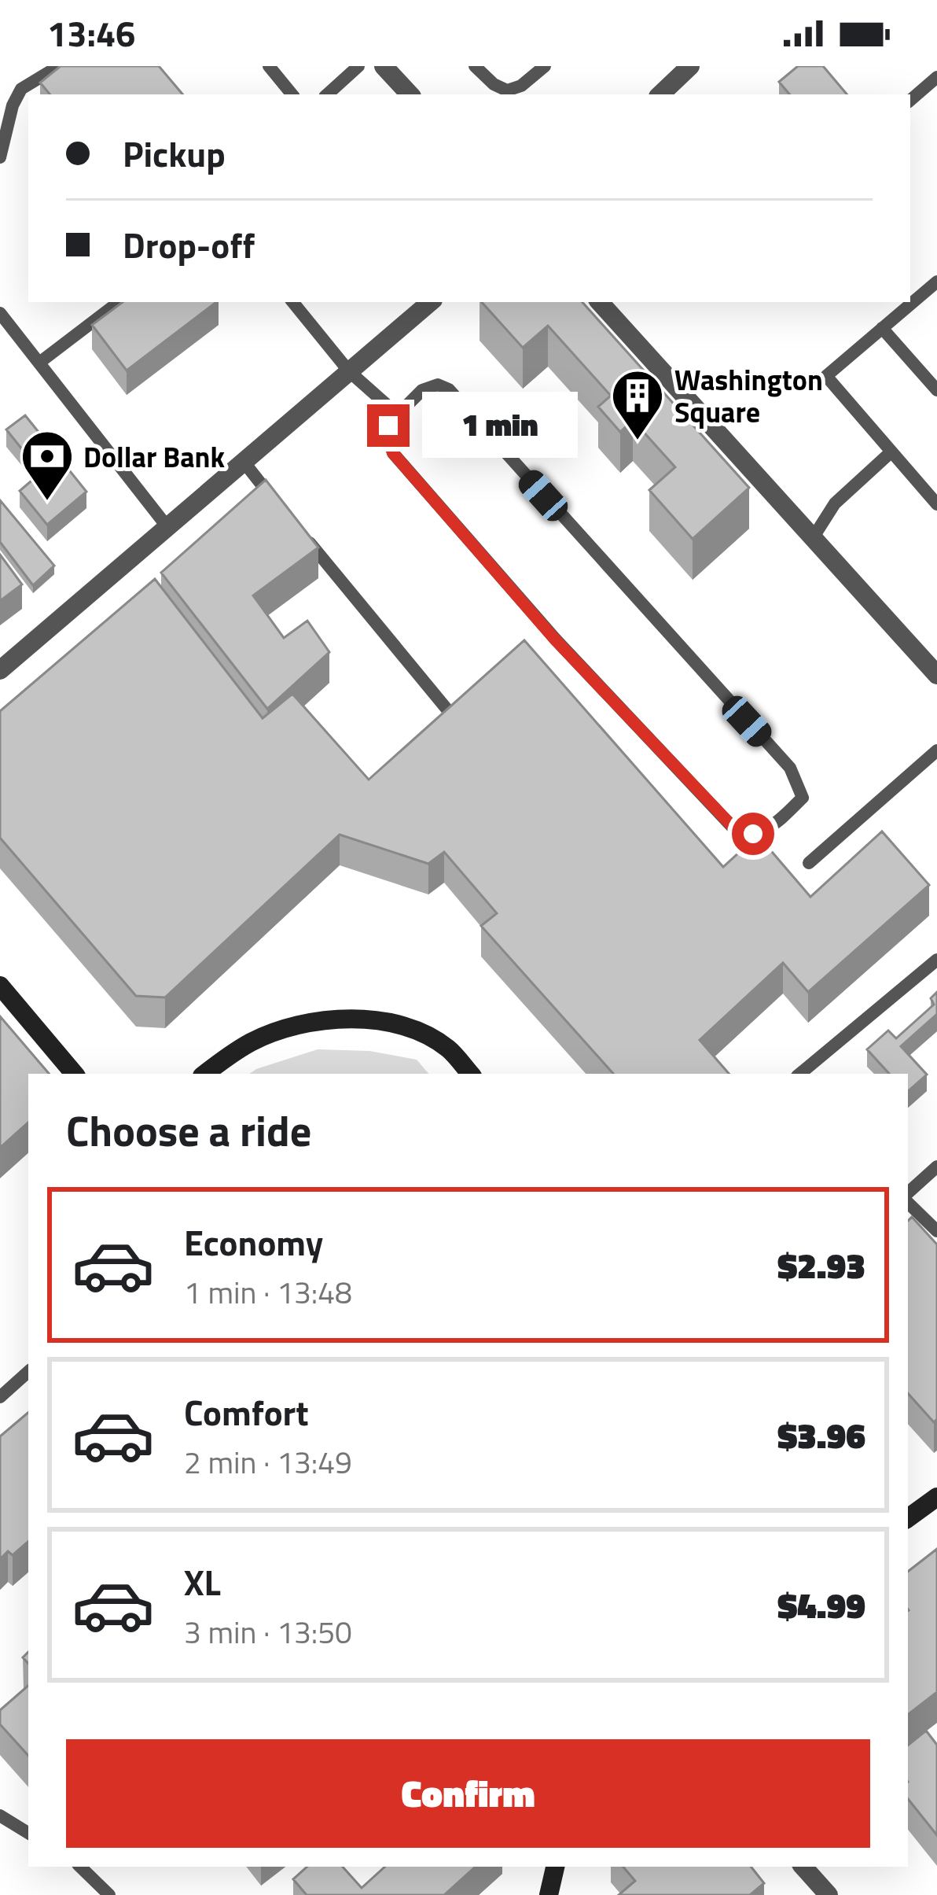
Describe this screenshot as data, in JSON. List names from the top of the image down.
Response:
{
  "places": {
    "building": ["Washington Square"],
    "bank": ["Dollar Bank"]
  },
  "page": {
    "status": "13:46",
    "banner": ["Pickup", "Drop-off"],
    "bubble": "1 min",
    "heading": "Choose a ride",
    "list": [
      {
        "name": "Economy",
        "note": "1 min · 13:48",
        "value": "$2.93"
      },
      {
        "name": "Comfort",
        "note": "2 min · 13:49",
        "value": "$3.96"
      },
      {
        "name": "XL",
        "note": "3 min · 13:50",
        "value": "$4.99"
      }
    ],
    "buttons": "Confirm"
  }
}
